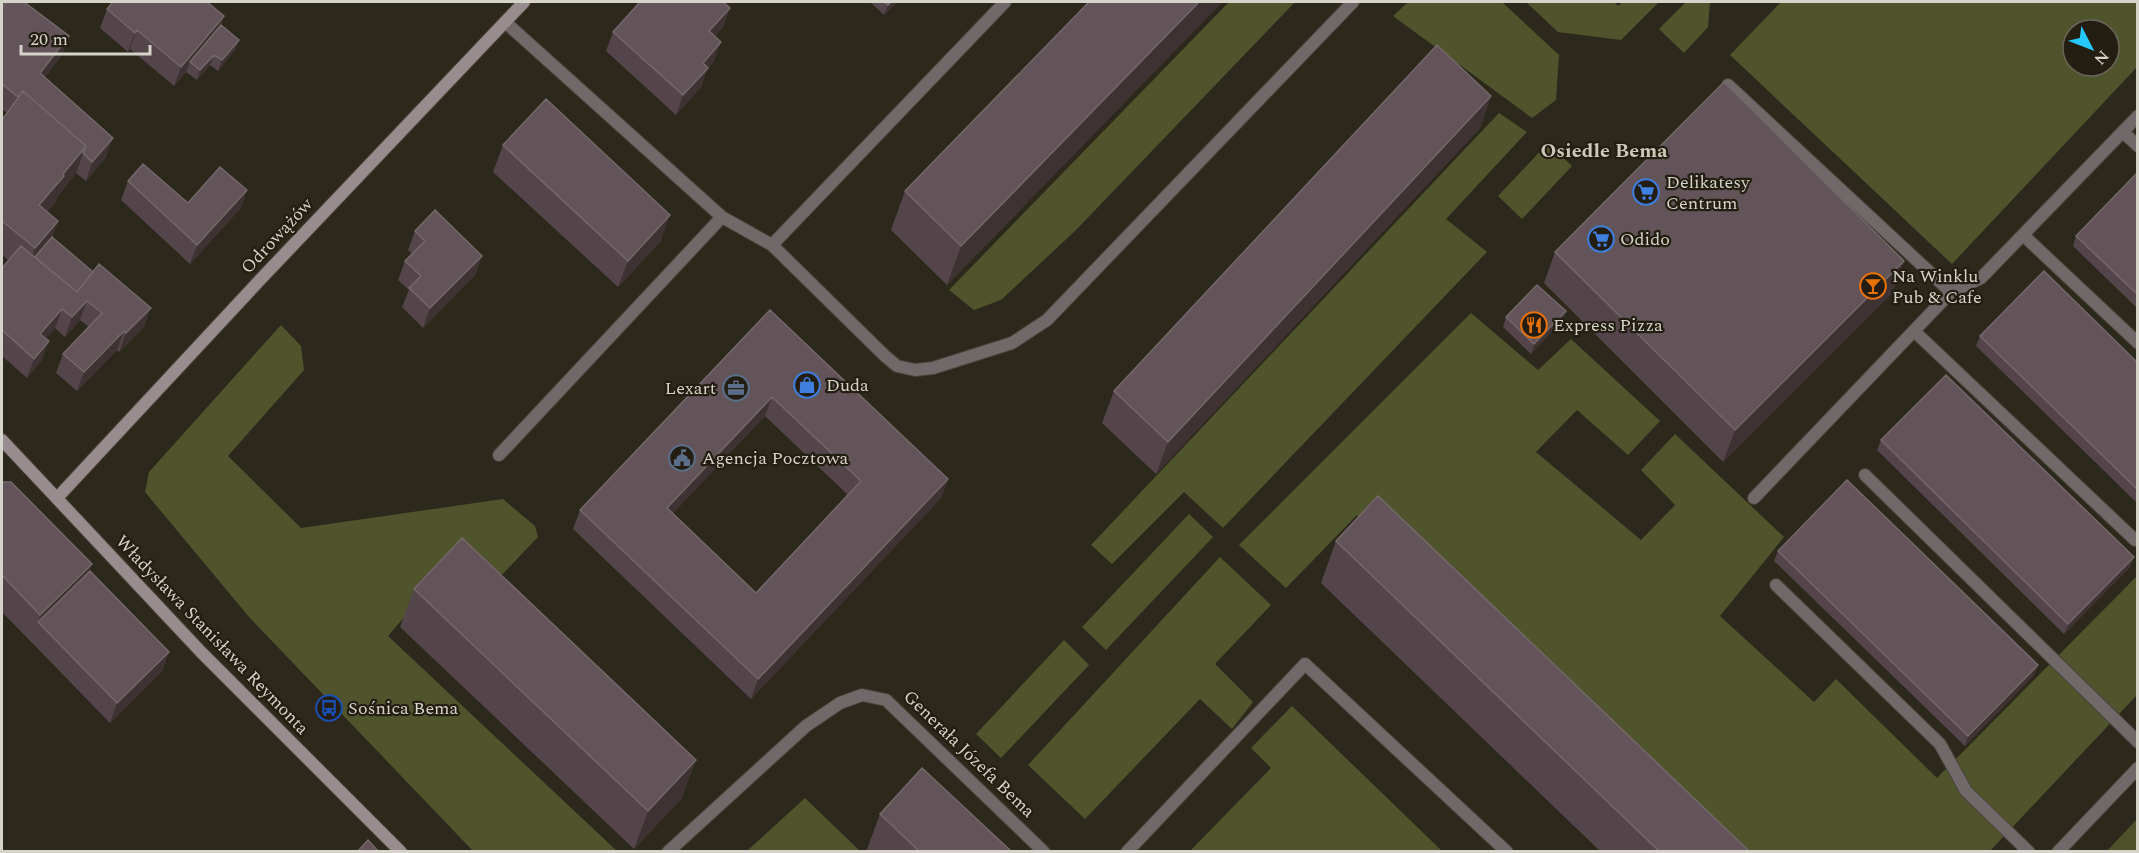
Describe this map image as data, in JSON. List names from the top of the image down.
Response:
{
  "streets": {
    "street": ["Odrowążów", "Władysława Stanisława Reymonta", "Generała Józefa Bema"]
  },
  "crossings": [
    ["Odrowążów", "Władysława Stanisława Reymonta"]
  ],
  "districts": ["Osiedle Bema"],
  "places": {
    "supermarket": ["Delikatesy Centrum", "Odido"],
    "bar": ["Na Winklu Pub & Cafe"],
    "restaurant": ["Express Pizza"],
    "shop": ["Duda"],
    "office": ["Lexart"],
    "public building": ["Agencja Pocztowa"],
    "bus stop": ["Sośnica Bema"]
  },
  "scale_bar": "20 m",
  "north": "bottom right"
}
